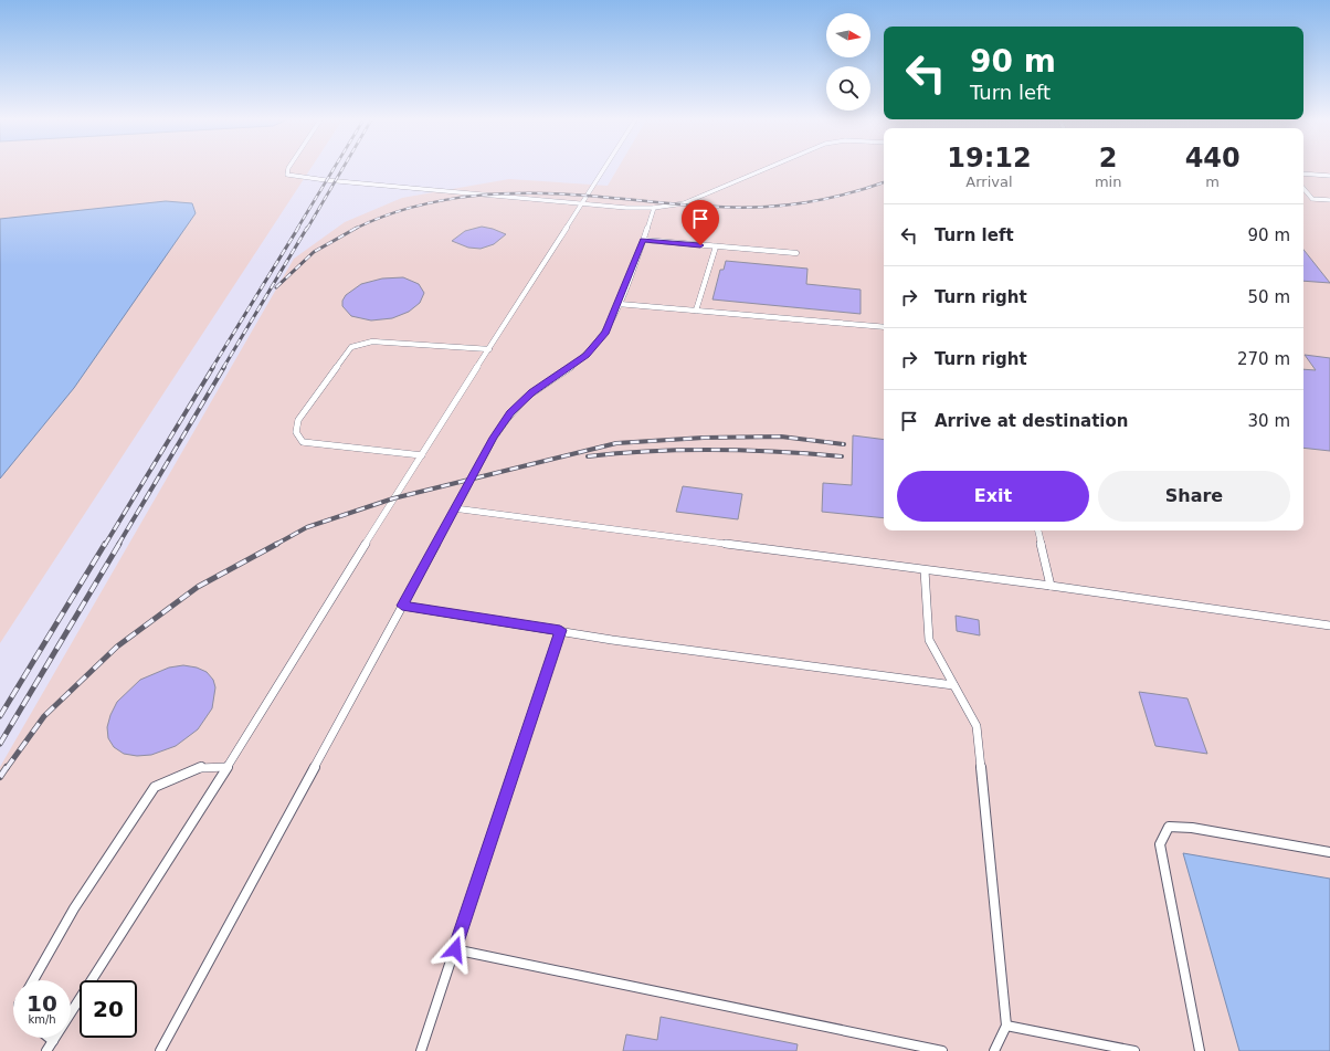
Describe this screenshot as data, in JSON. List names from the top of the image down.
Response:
{
  "north": "right",
  "page": {
    "turn": ["90 m", "Turn left"],
    "eta": [
      "19:12",
      "Arrival",
      "2",
      "min",
      "440",
      "m"
    ],
    "list": [
      {
        "name": "Turn left",
        "value": "90 m"
      },
      {
        "name": "Turn right",
        "value": "50 m"
      },
      {
        "name": "Turn right",
        "value": "270 m"
      },
      {
        "name": "Arrive at destination",
        "value": "30 m"
      }
    ],
    "buttons": ["Exit", "Share"],
    "speed": "10 km/h",
    "limit": "20"
  }
}
